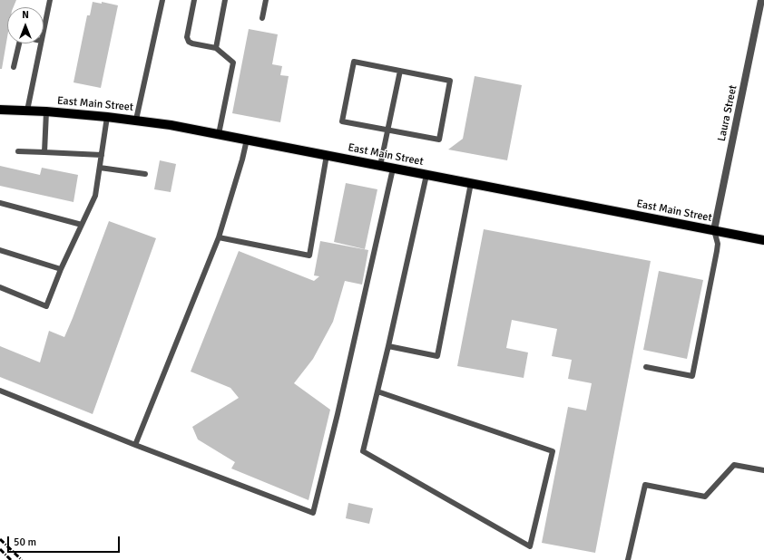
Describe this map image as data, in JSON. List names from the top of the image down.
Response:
{
  "streets": {
    "main road": ["East Main Street"],
    "street": ["Laura Street"]
  },
  "crossings": [
    ["East Main Street", "Laura Street"]
  ],
  "scale_bar": "50 m",
  "north": "top"
}
